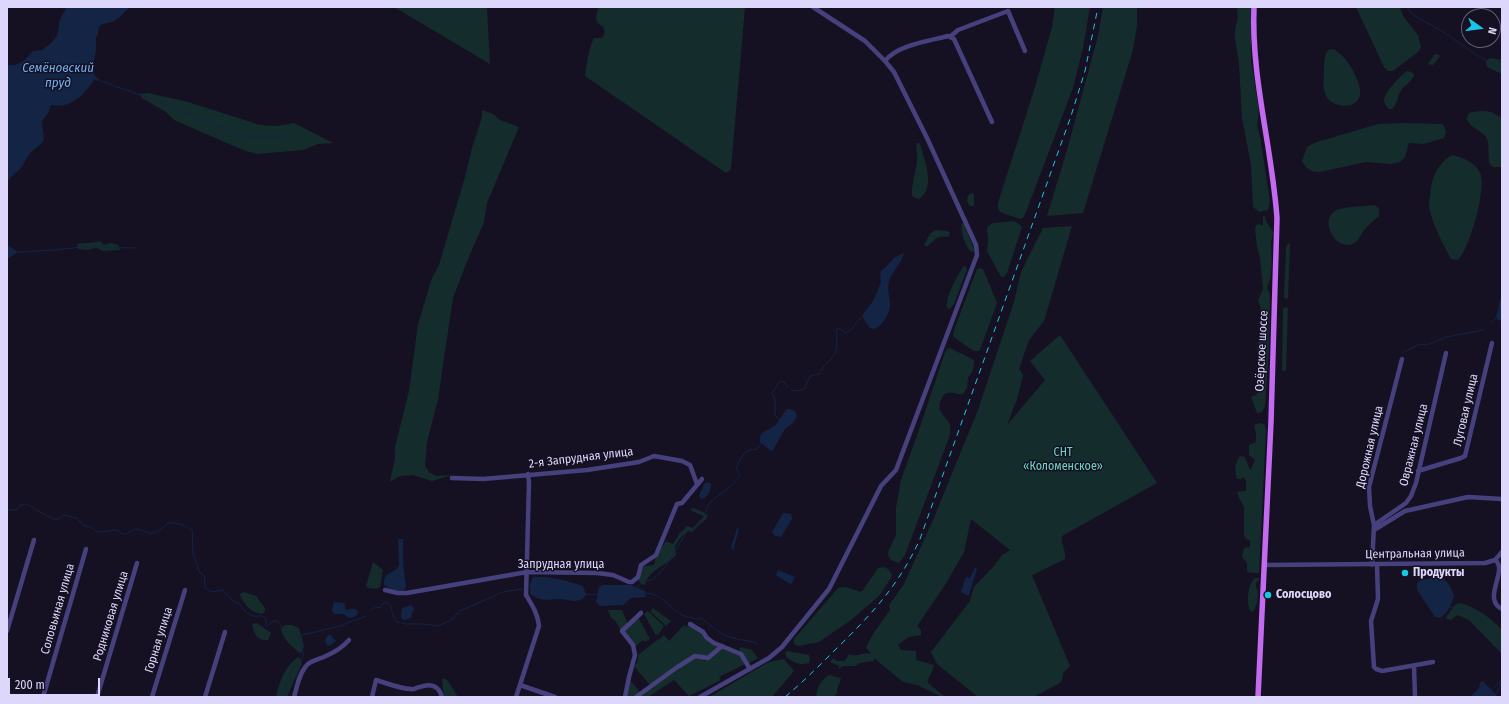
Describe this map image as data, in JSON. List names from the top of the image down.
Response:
{
  "streets": {
    "main road": ["Озёрское шоссе"],
    "street": [
      "Луговая улица",
      "Овражная улица",
      "Дорожная улица",
      "2-я Запрудная улица",
      "Центральная улица",
      "Запрудная улица",
      "Соловьиная улица",
      "Родниковая улица",
      "Горная улица"
    ]
  },
  "crossings": [
    ["Озёрское шоссе", "Центральная улица"],
    ["Луговая улица", "Овражная улица"],
    ["Овражная улица", "Дорожная улица"],
    ["Дорожная улица", "Центральная улица"],
    ["2-я Запрудная улица", "Запрудная улица"]
  ],
  "water": ["Семёновский пруд"],
  "parks": ["СНТ «Коломенское»"],
  "places": ["Продукты", "Солосцово"],
  "scale_bar": "200 m",
  "north": "right"
}
